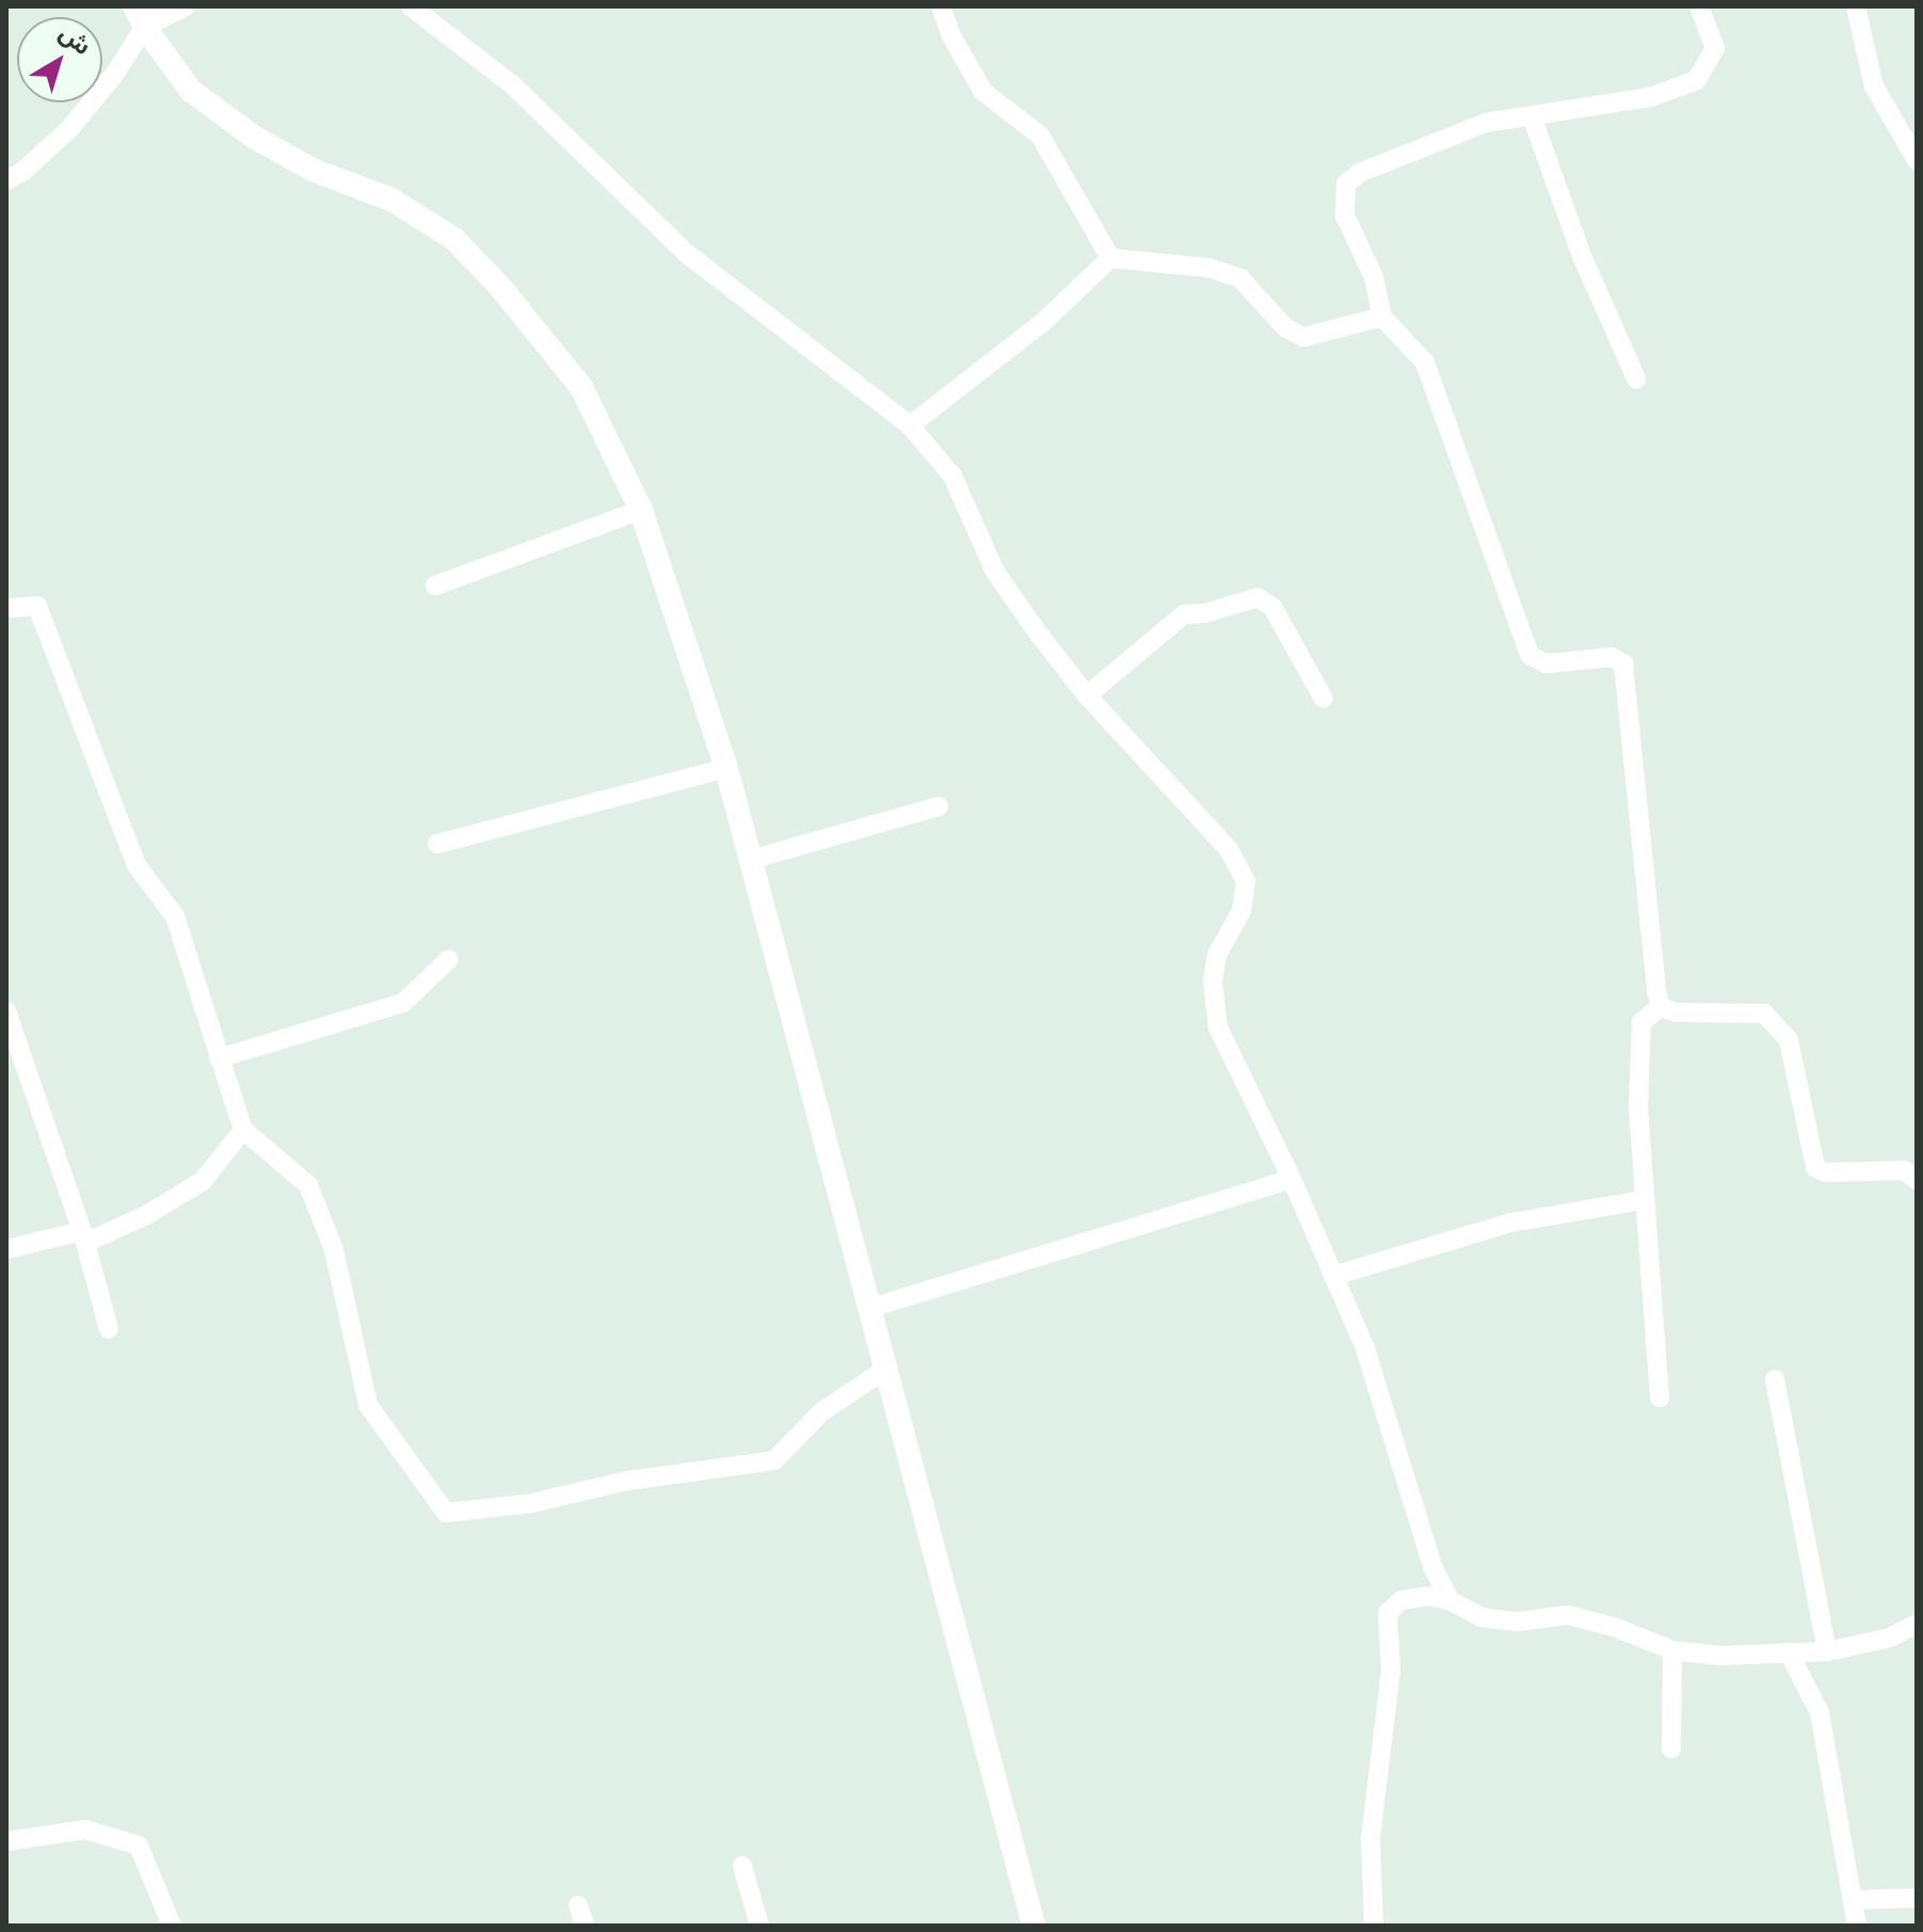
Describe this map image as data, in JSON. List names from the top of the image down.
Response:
{
  "north": "top right"
}
